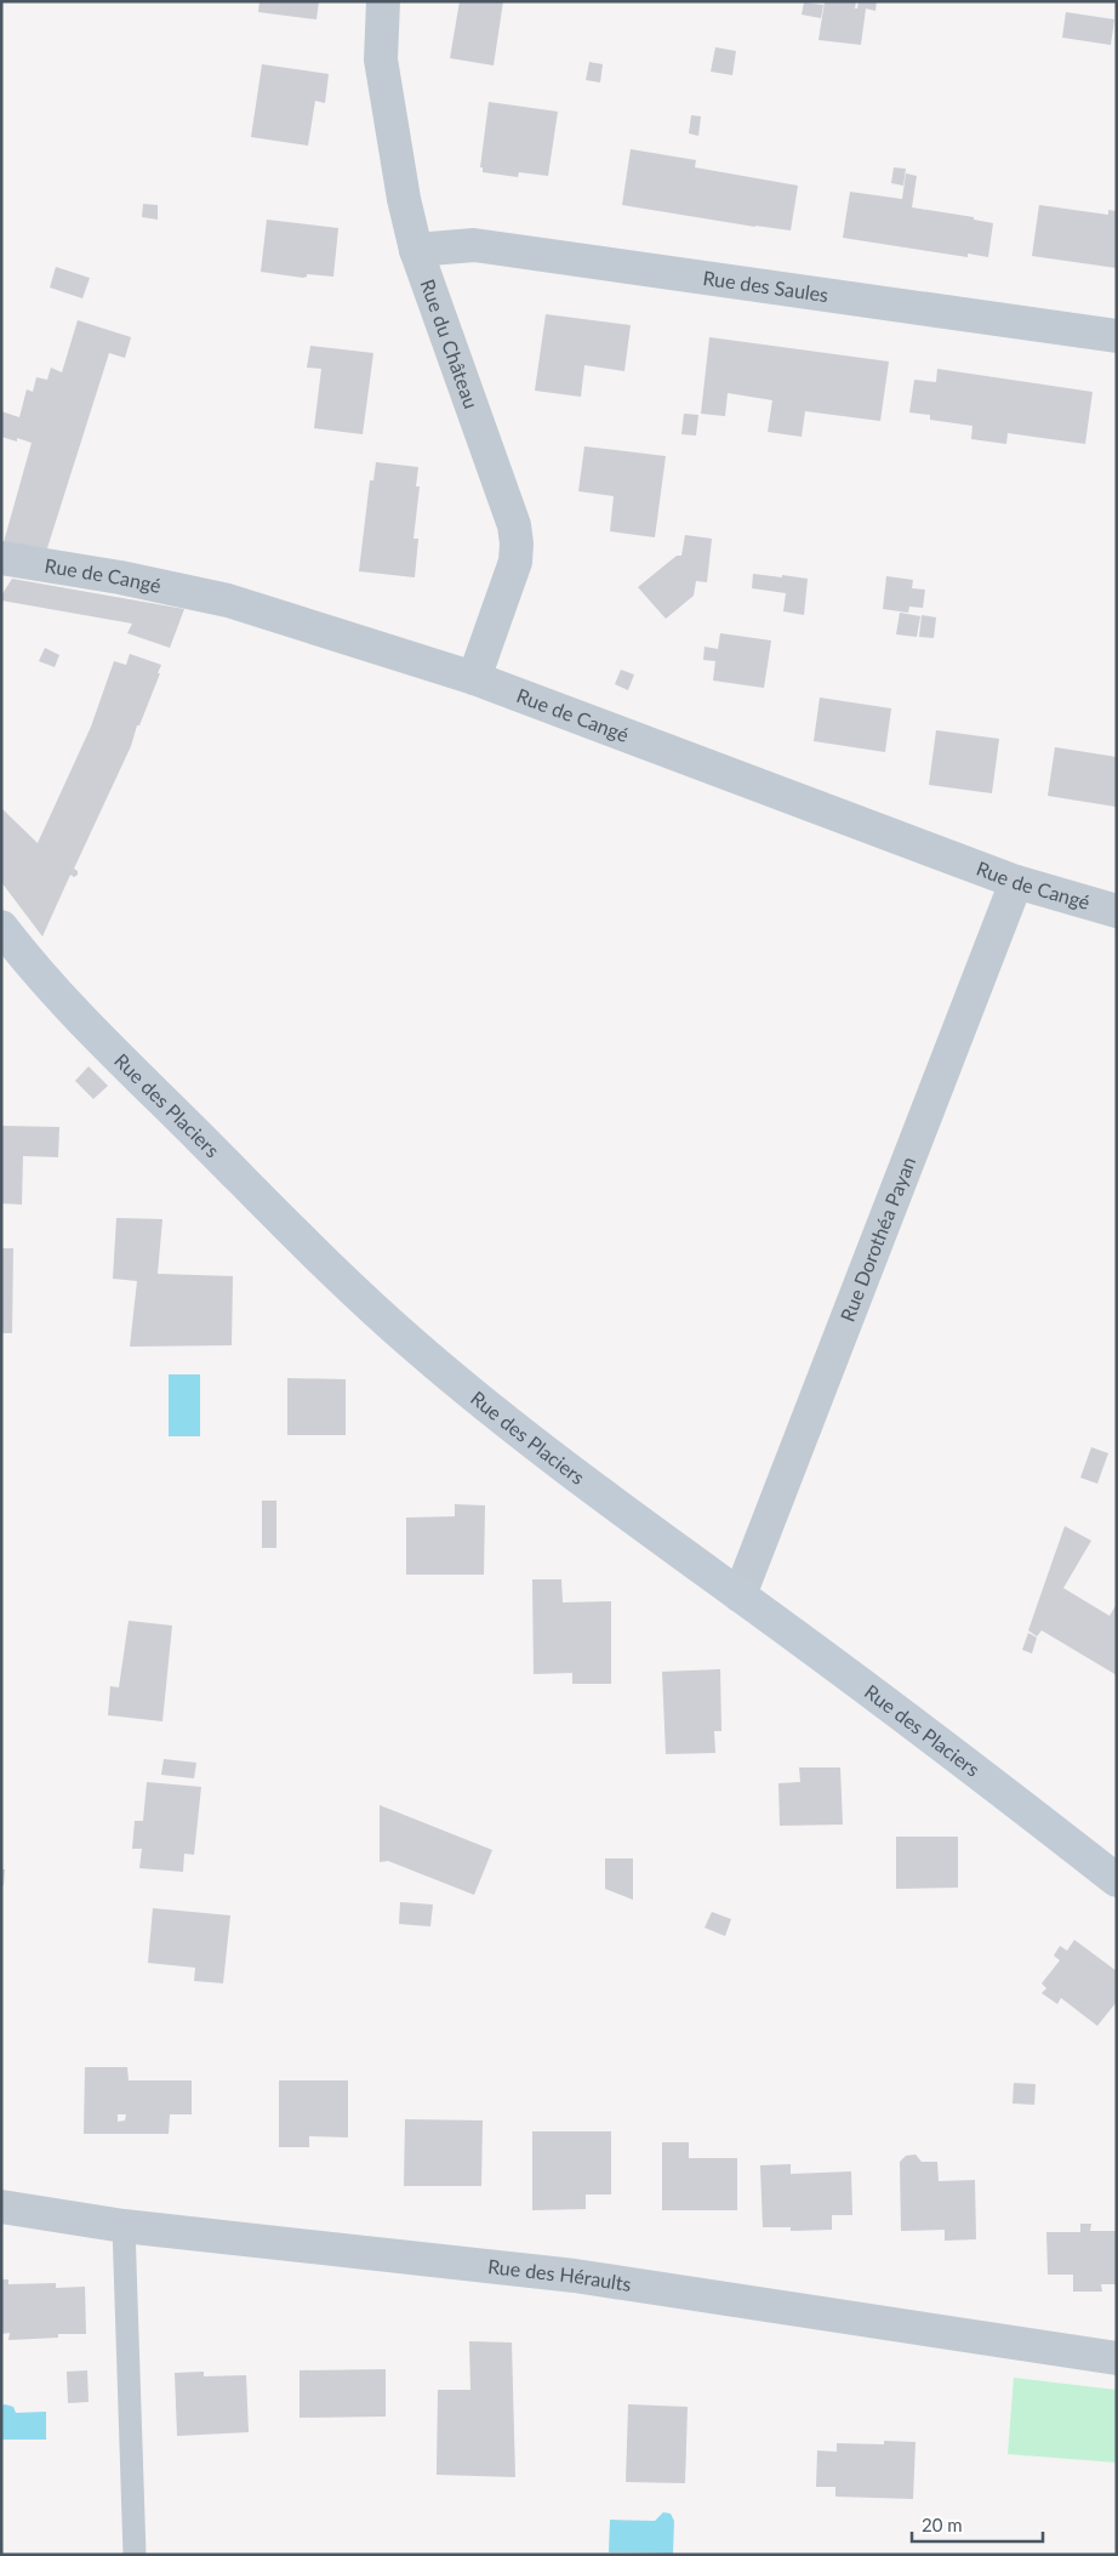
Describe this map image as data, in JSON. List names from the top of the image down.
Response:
{
  "streets": {
    "street": [
      "Rue des Saules",
      "Rue du Château",
      "Rue de Cangé",
      "Rue des Placiers",
      "Rue Dorothéa Payan",
      "Rue des Héraults"
    ]
  },
  "crossings": [
    ["Rue des Saules", "Rue du Château"],
    ["Rue du Château", "Rue de Cangé"],
    ["Rue de Cangé", "Rue Dorothéa Payan"],
    ["Rue des Placiers", "Rue Dorothéa Payan"]
  ],
  "scale_bar": "20 m"
}
